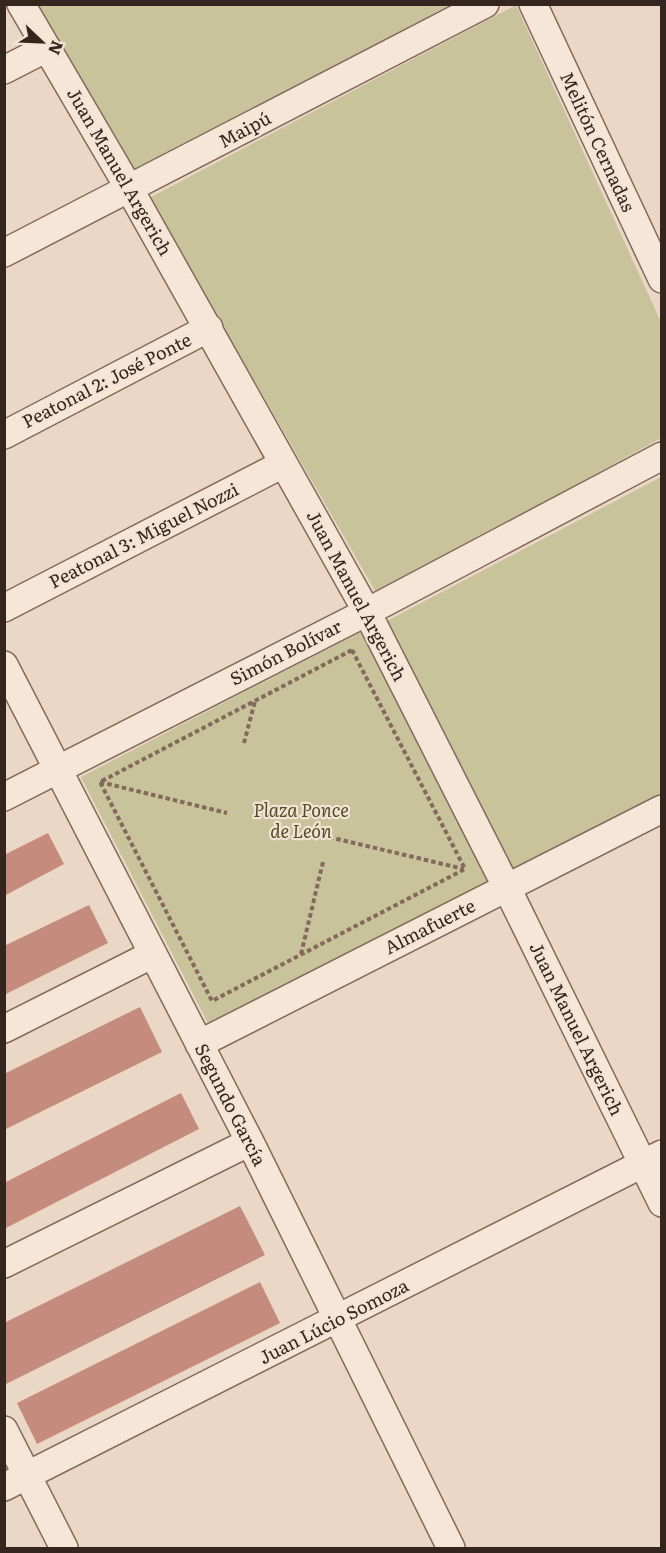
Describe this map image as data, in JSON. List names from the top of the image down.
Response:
{
  "streets": {
    "street": [
      "Maipú",
      "Melitón Cernadas",
      "Juan Manuel Argerich",
      "Peatonal 2: José Ponte",
      "Peatonal 3: Miguel Nozzi",
      "Simón Bolívar",
      "Almafuerte",
      "Segundo García",
      "Juan Lúcio Somoza"
    ]
  },
  "crossings": [
    ["Maipú", "Juan Manuel Argerich"],
    ["Juan Manuel Argerich", "Peatonal 2: José Ponte"],
    ["Juan Manuel Argerich", "Peatonal 3: Miguel Nozzi"],
    ["Juan Manuel Argerich", "Simón Bolívar"],
    ["Juan Manuel Argerich", "Almafuerte"],
    ["Juan Manuel Argerich", "Juan Lúcio Somoza"],
    ["Simón Bolívar", "Segundo García"],
    ["Almafuerte", "Segundo García"],
    ["Segundo García", "Juan Lúcio Somoza"]
  ],
  "parks": ["Plaza Ponce de León"],
  "north": "bottom right"
}
